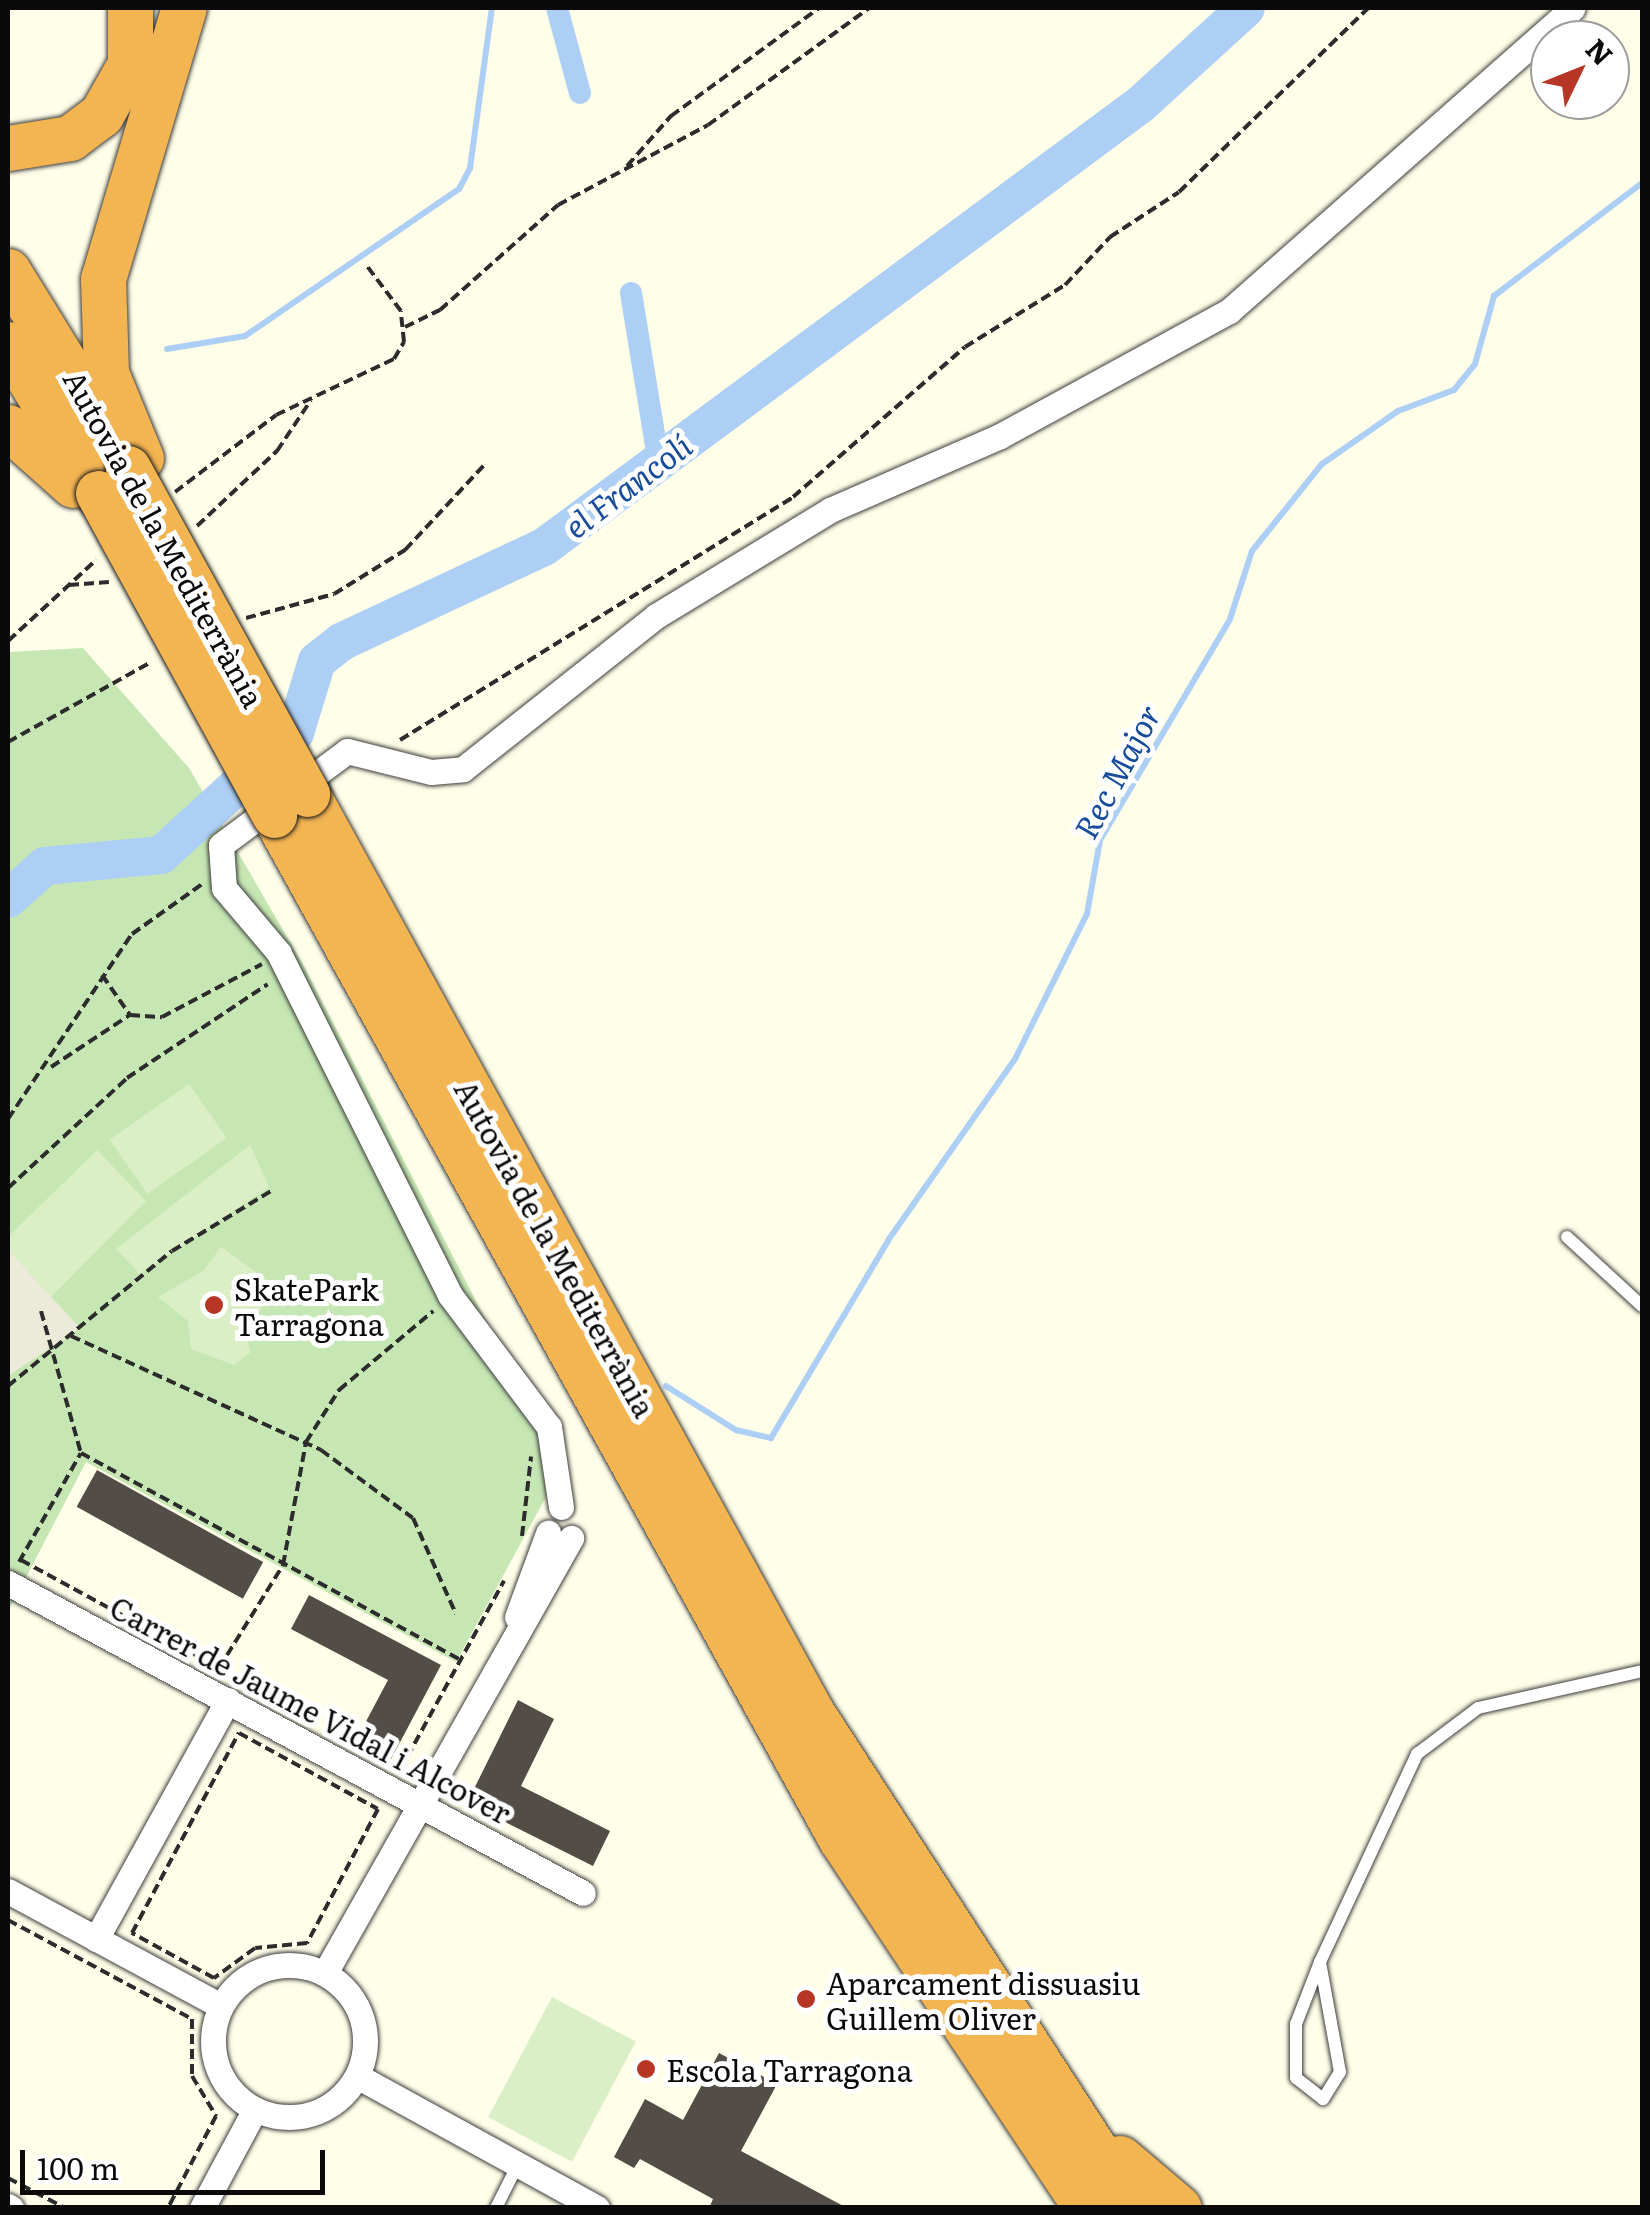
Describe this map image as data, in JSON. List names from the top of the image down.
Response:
{
  "streets": {
    "highway": ["Autovia de la Mediterrània"],
    "street": ["Carrer de Jaume Vidal i Alcover"]
  },
  "water": ["el Francolí", "Rec Major"],
  "places": ["SkatePark Tarragona", "Aparcament dissuasiu Guillem Oliver", "Escola Tarragona"],
  "scale_bar": "100 m",
  "north": "top right"
}
